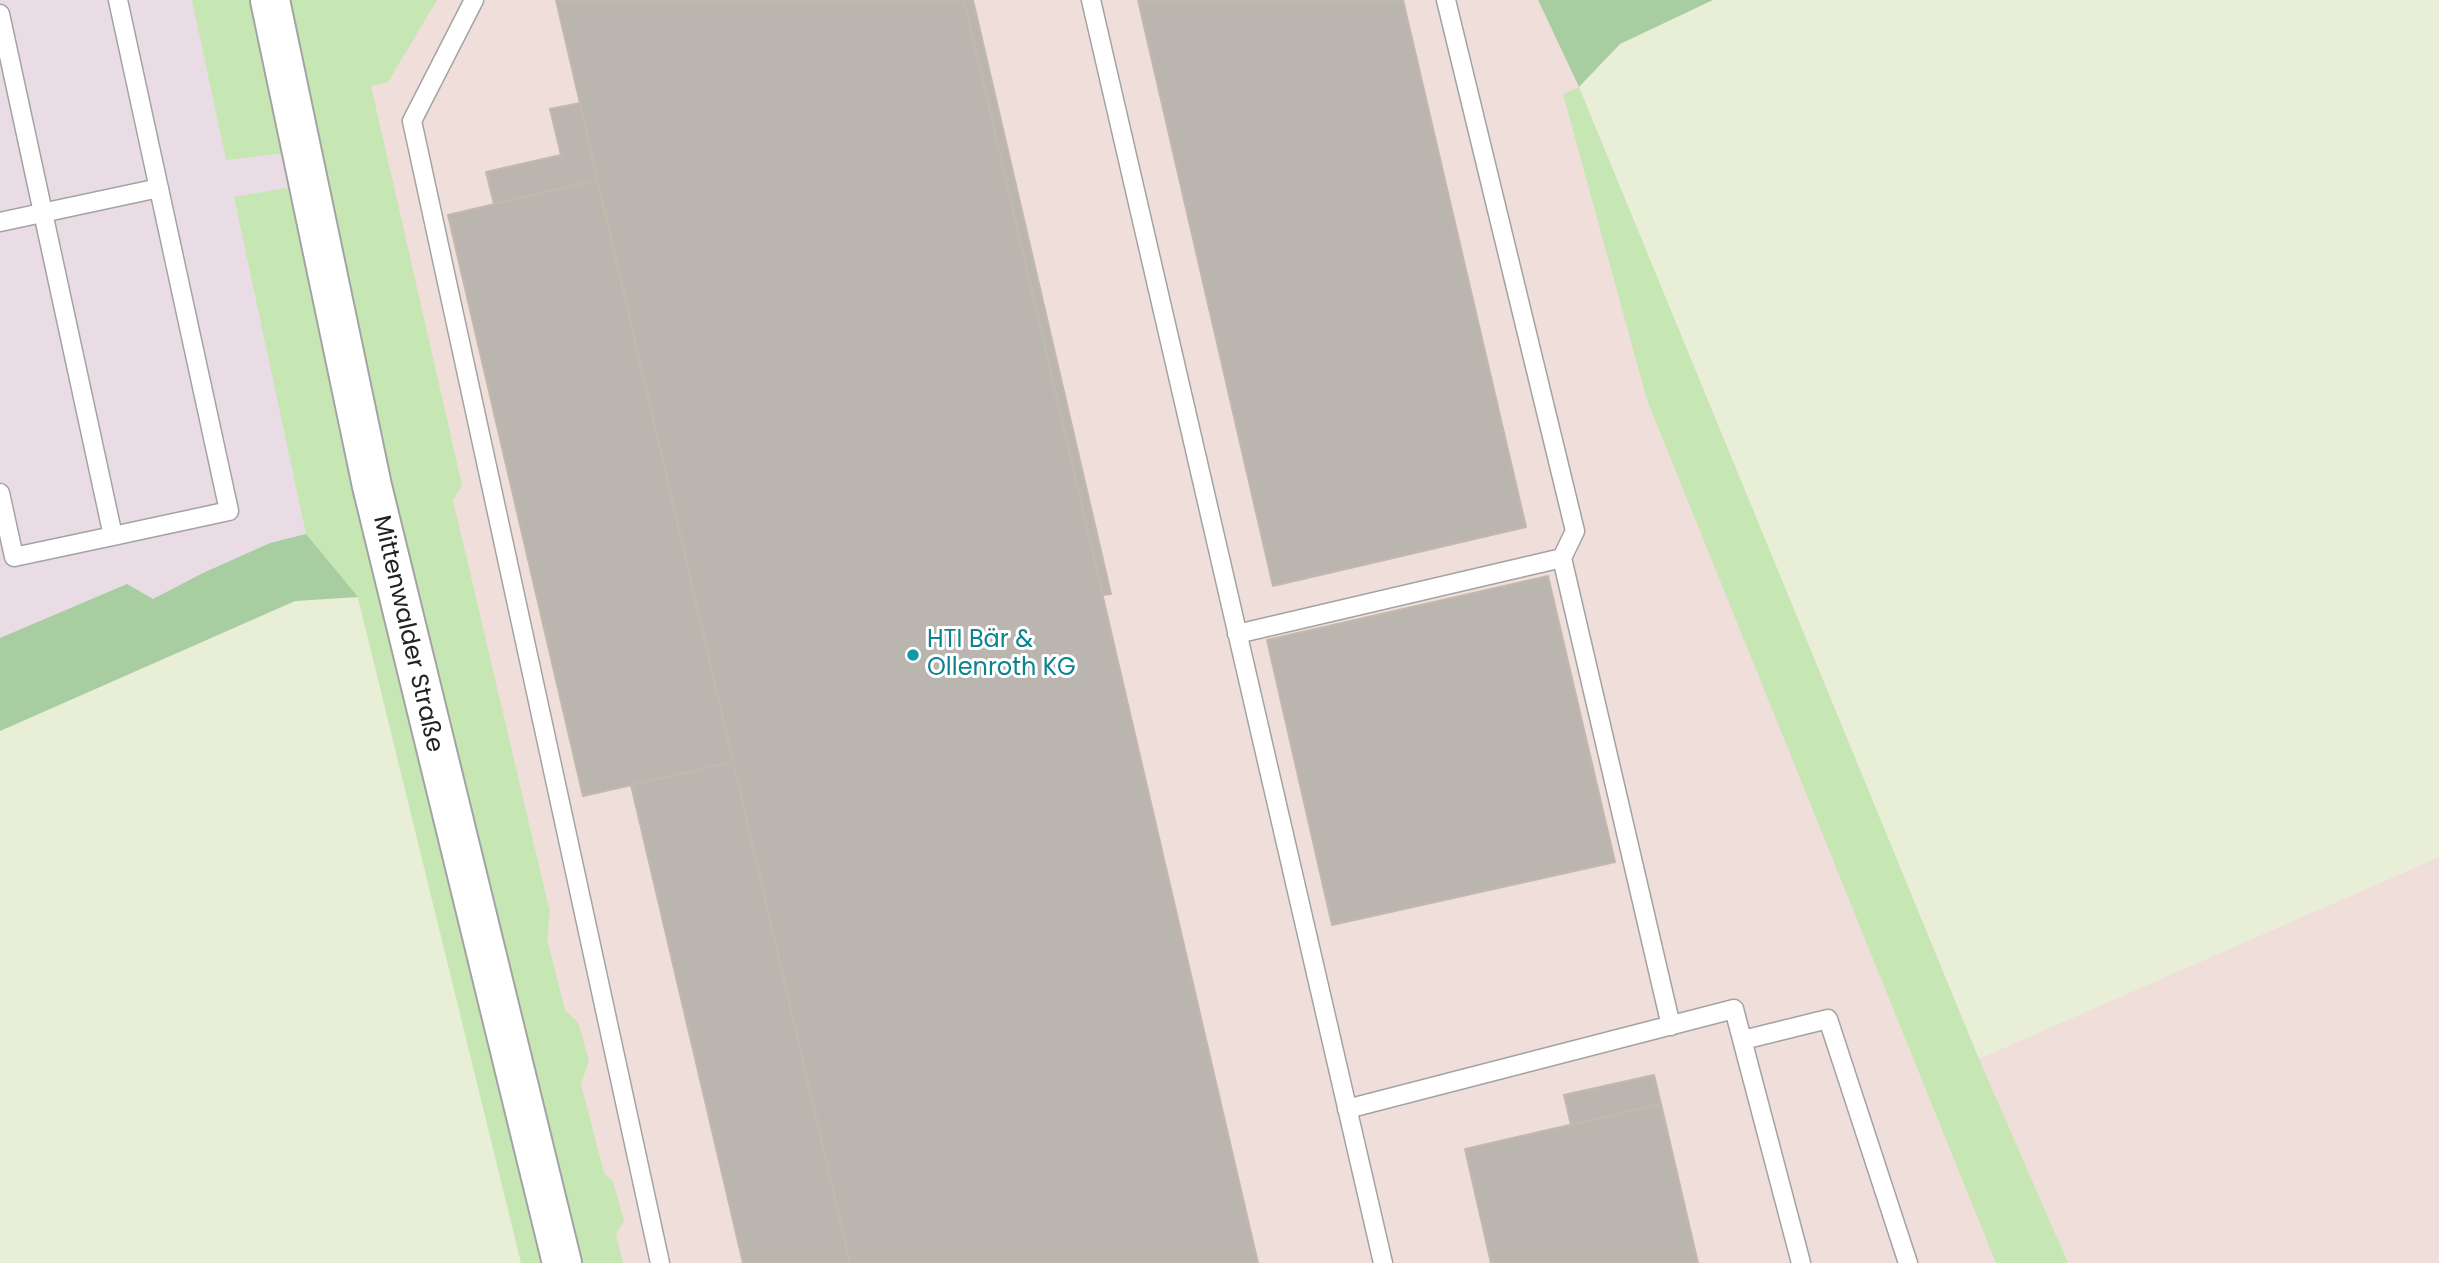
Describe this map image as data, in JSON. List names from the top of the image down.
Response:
{
  "streets": {
    "street": ["Mittenwalder Straße"]
  },
  "places": ["HTI Bär & Ollenroth KG"]
}
